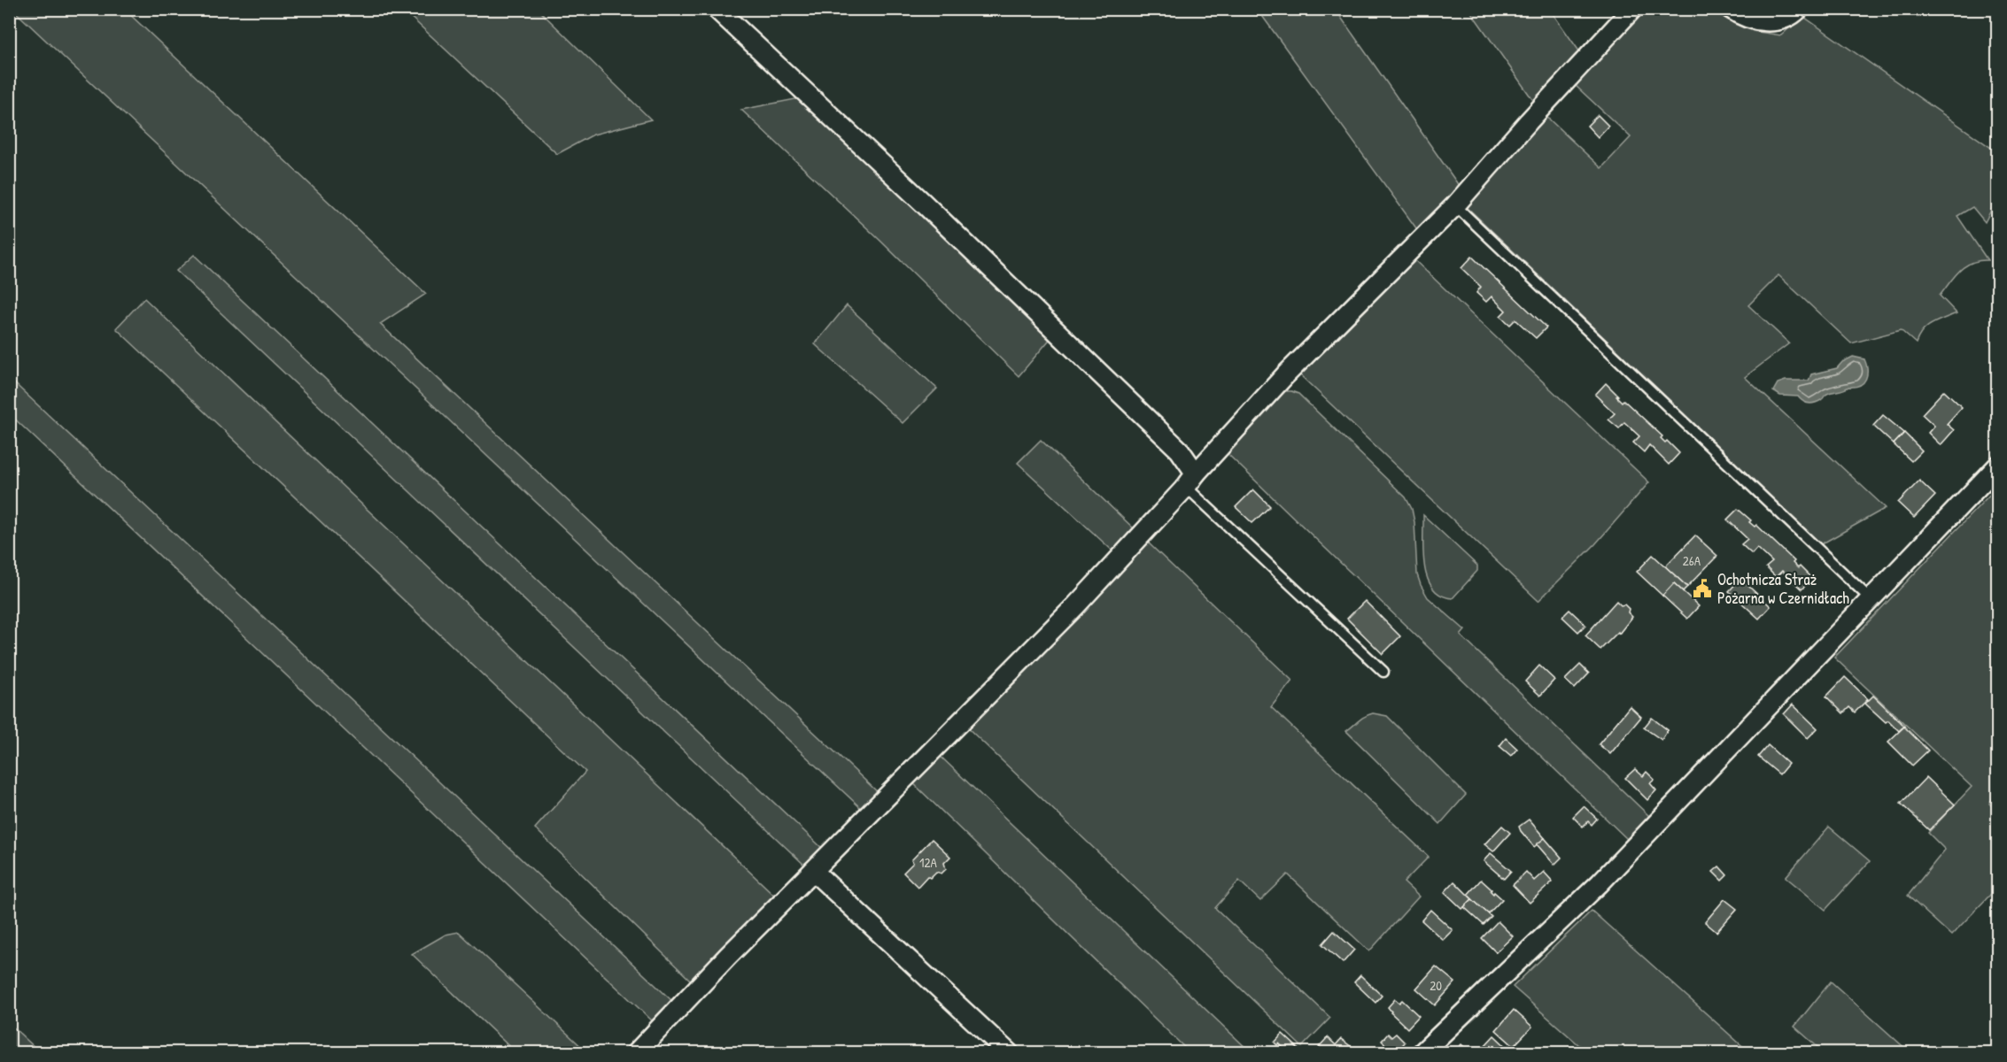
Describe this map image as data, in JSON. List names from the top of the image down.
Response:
{
  "places": {
    "public building": ["Ochotnicza Straż Pożarna w Czernidłach"]
  },
  "house_numbers": ["26A", "12A", "20"]
}
